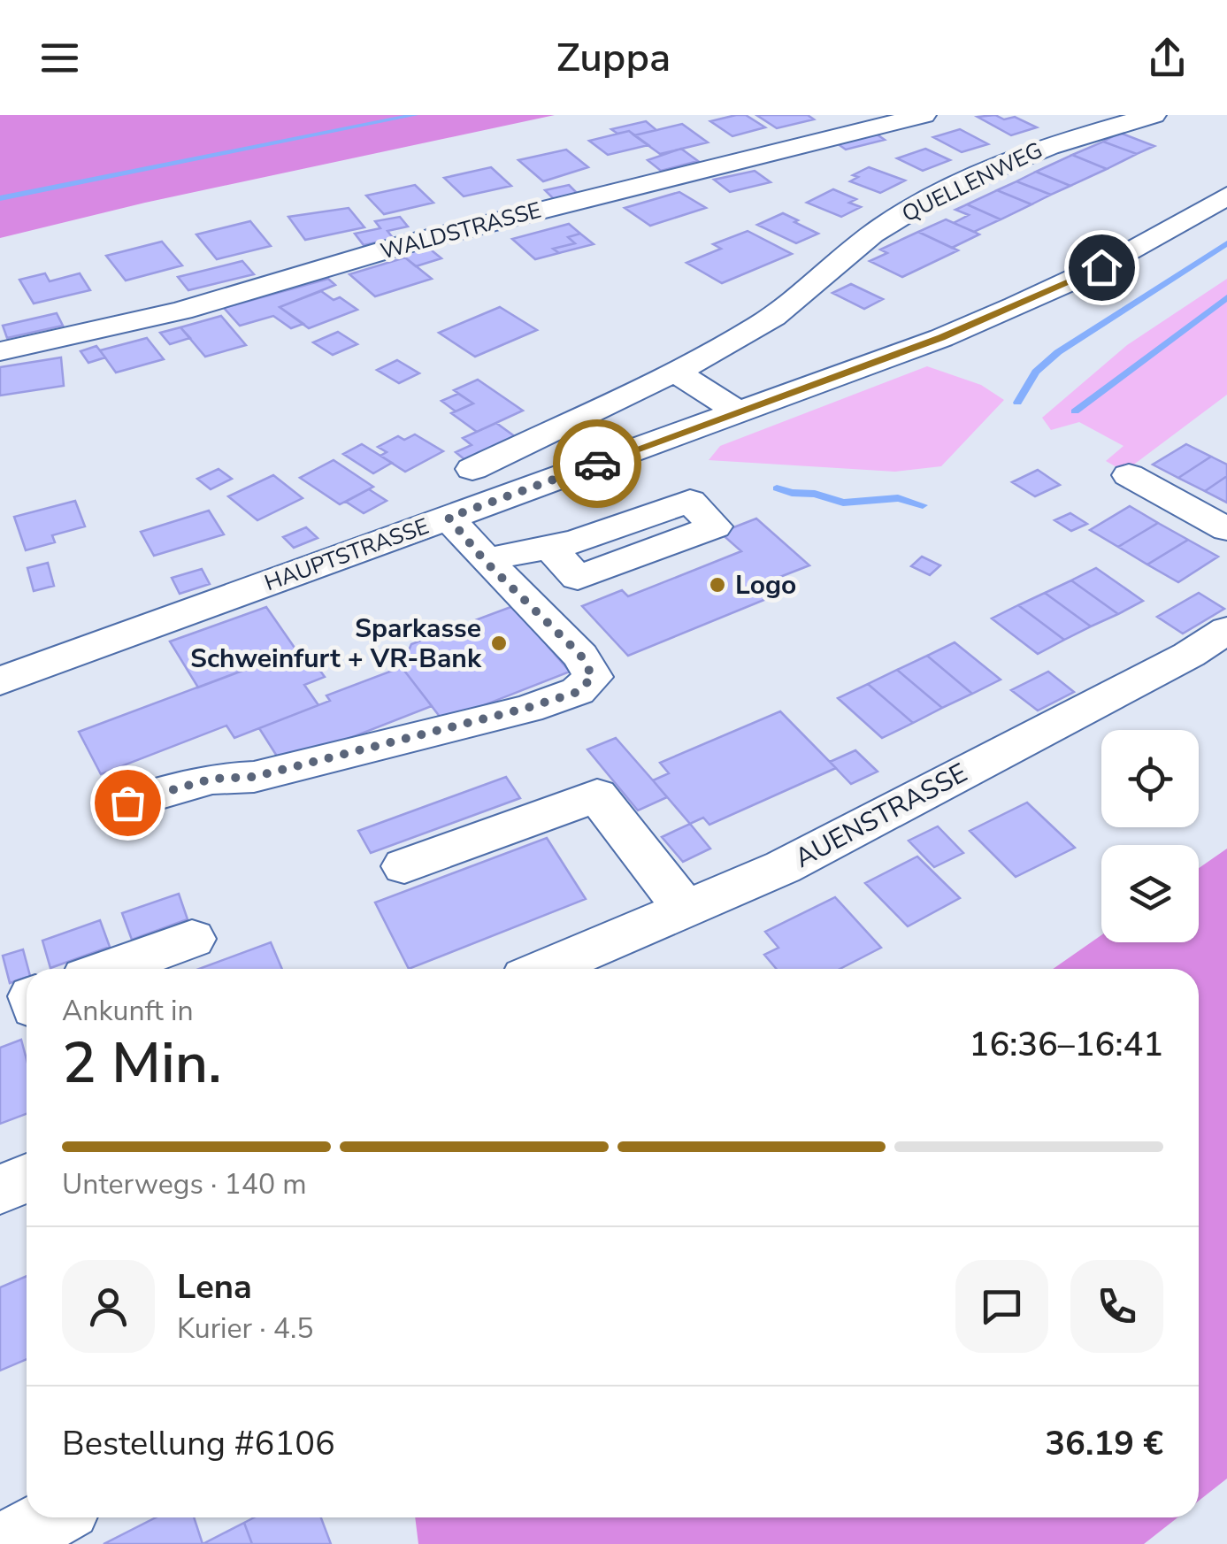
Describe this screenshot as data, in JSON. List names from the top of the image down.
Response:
{
  "streets": {
    "street": [
      "QUELLENWEG",
      "WALDSTRASSE",
      "HAUPTSTRASSE",
      "AUENSTRASSE"
    ]
  },
  "places": ["Logo", "Sparkasse Schweinfurt + VR-Bank"],
  "page": {
    "header": "Zuppa",
    "heading": ["2 Min.", "Ankunft in", "16:36–16:41"],
    "panel": [
      "Lena",
      "Kurier · 4.5",
      "Bestellung #6106",
      "36.19 €"
    ],
    "bar": "Unterwegs · 140 m"
  }
}
